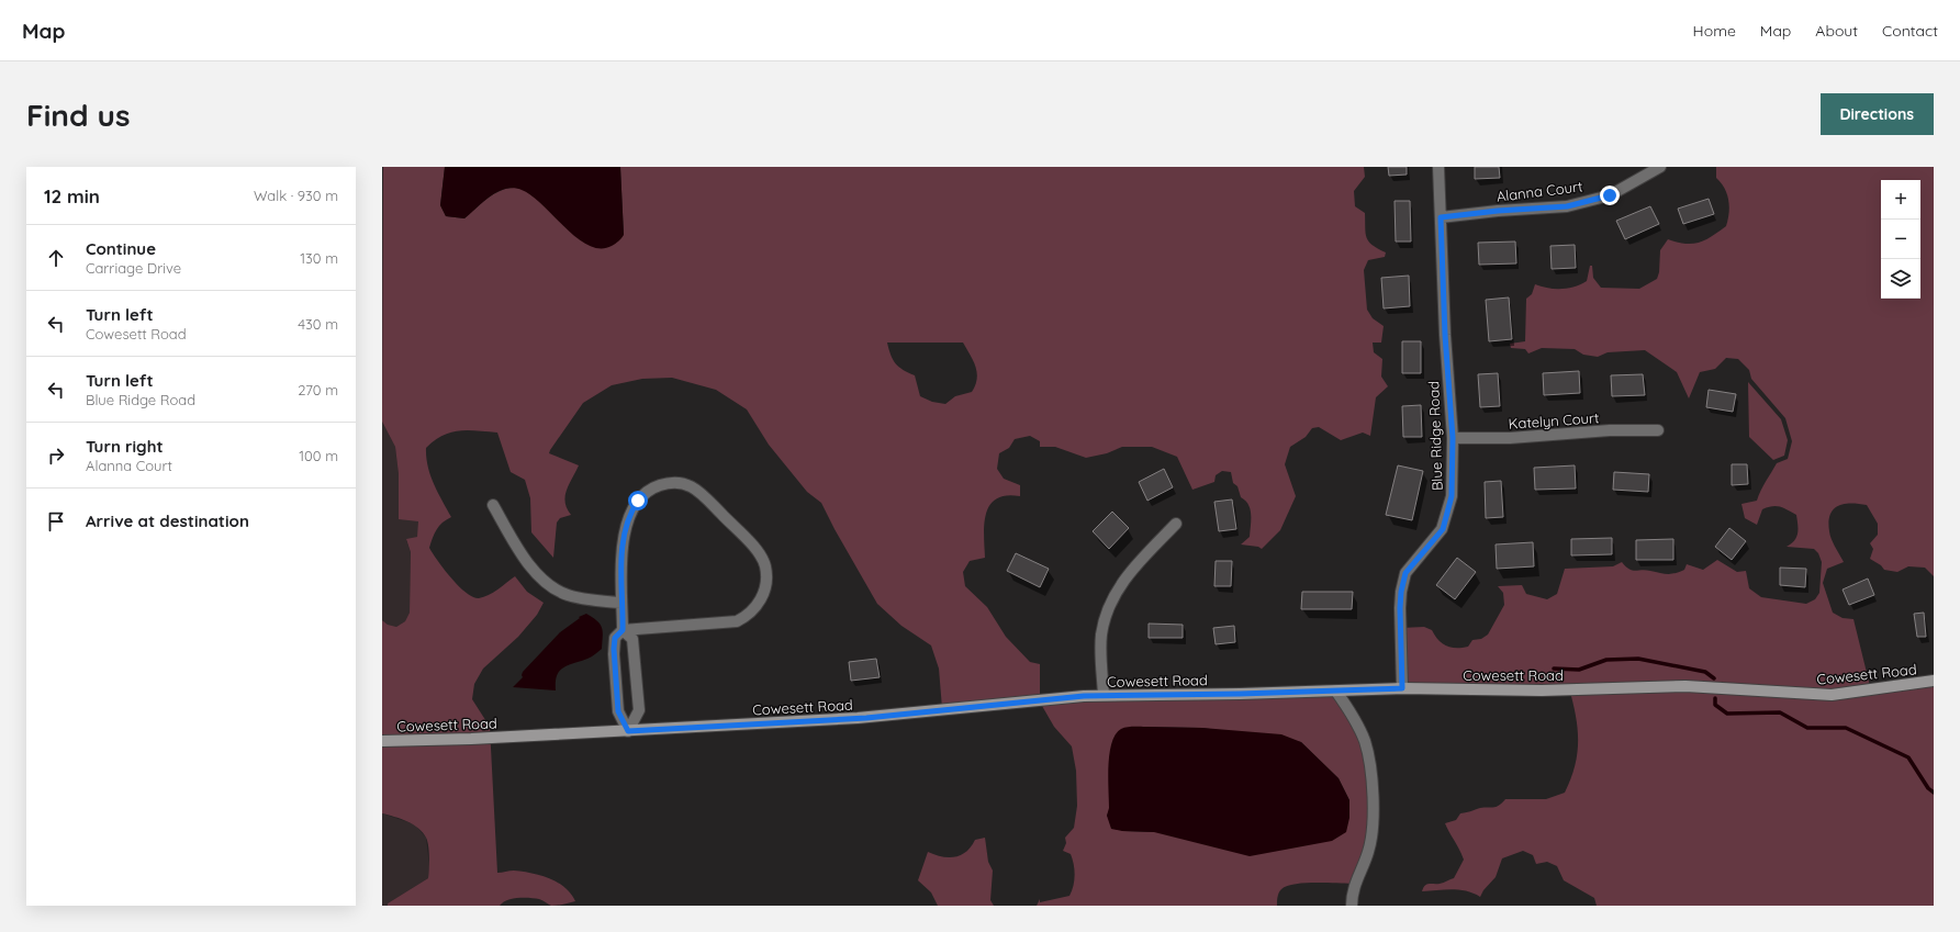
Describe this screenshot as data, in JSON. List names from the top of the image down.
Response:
{
  "streets": {
    "main road": ["Cowesett Road"],
    "street": ["Alanna Court", "Katelyn Court", "Blue Ridge Road"]
  },
  "crossings": [
    ["Alanna Court", "Blue Ridge Road"],
    ["Katelyn Court", "Blue Ridge Road"],
    ["Blue Ridge Road", "Cowesett Road"]
  ],
  "page": {
    "header": "Map",
    "nav": [
      "Home",
      "Map",
      "About",
      "Contact"
    ],
    "buttons": "Directions",
    "title": "Find us",
    "heading": ["12 min", "Walk · 930 m"],
    "map_buttons": ["+", "−"],
    "list": [
      ["Continue", "Carriage Drive", "130 m"],
      ["Turn left", "Cowesett Road", "430 m"],
      ["Turn left", "Blue Ridge Road", "270 m"],
      ["Turn right", "Alanna Court", "100 m"],
      "Arrive at destination"
    ]
  }
}
